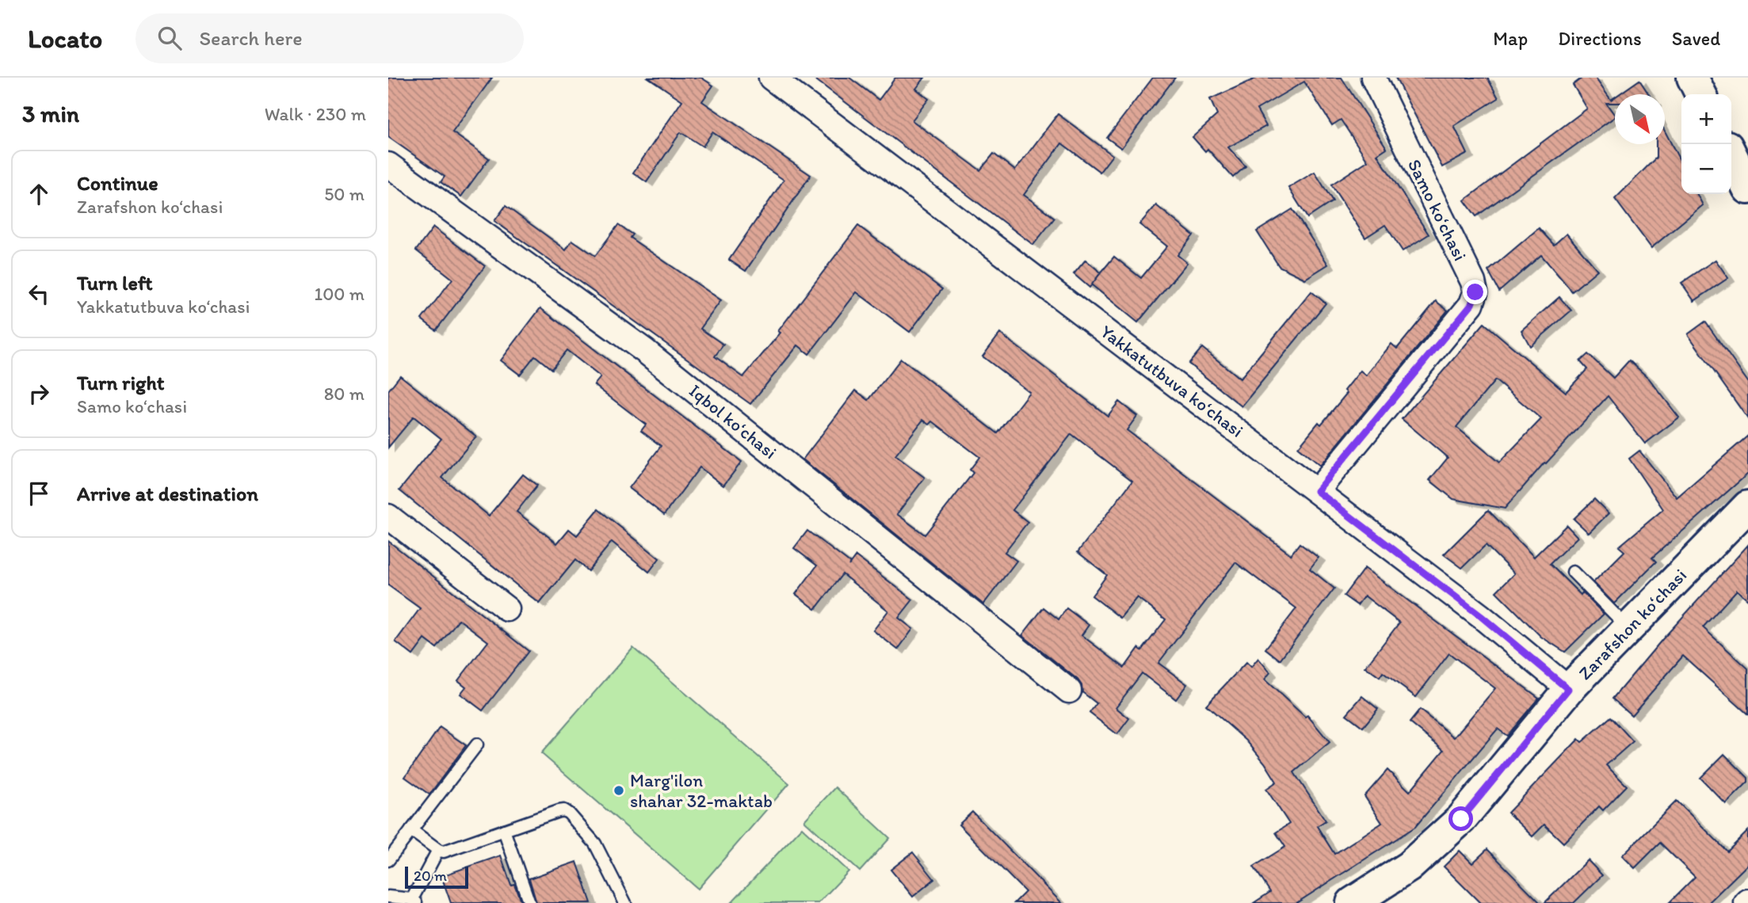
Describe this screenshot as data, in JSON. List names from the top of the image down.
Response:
{
  "streets": {
    "main road": ["Zarafshon koʻchasi"],
    "street": ["Samo koʻchasi", "Yakkatutbuva koʻchasi", "Iqbol koʻchasi"]
  },
  "crossings": [
    ["Samo koʻchasi", "Yakkatutbuva koʻchasi"],
    ["Yakkatutbuva koʻchasi", "Zarafshon koʻchasi"]
  ],
  "places": ["Marg'ilon shahar 32-maktab"],
  "scale_bar": "20 m",
  "north": "bottom right",
  "page": {
    "header": "Locato",
    "search": "Search here",
    "nav": ["Map", "Directions", "Saved"],
    "heading": ["3 min", "Walk · 230 m"],
    "map_buttons": ["+", "−"],
    "list": [
      ["Continue", "Zarafshon koʻchasi", "50 m"],
      ["Turn left", "Yakkatutbuva koʻchasi", "100 m"],
      ["Turn right", "Samo koʻchasi", "80 m"],
      "Arrive at destination"
    ],
    "scale": "20 m"
  }
}
